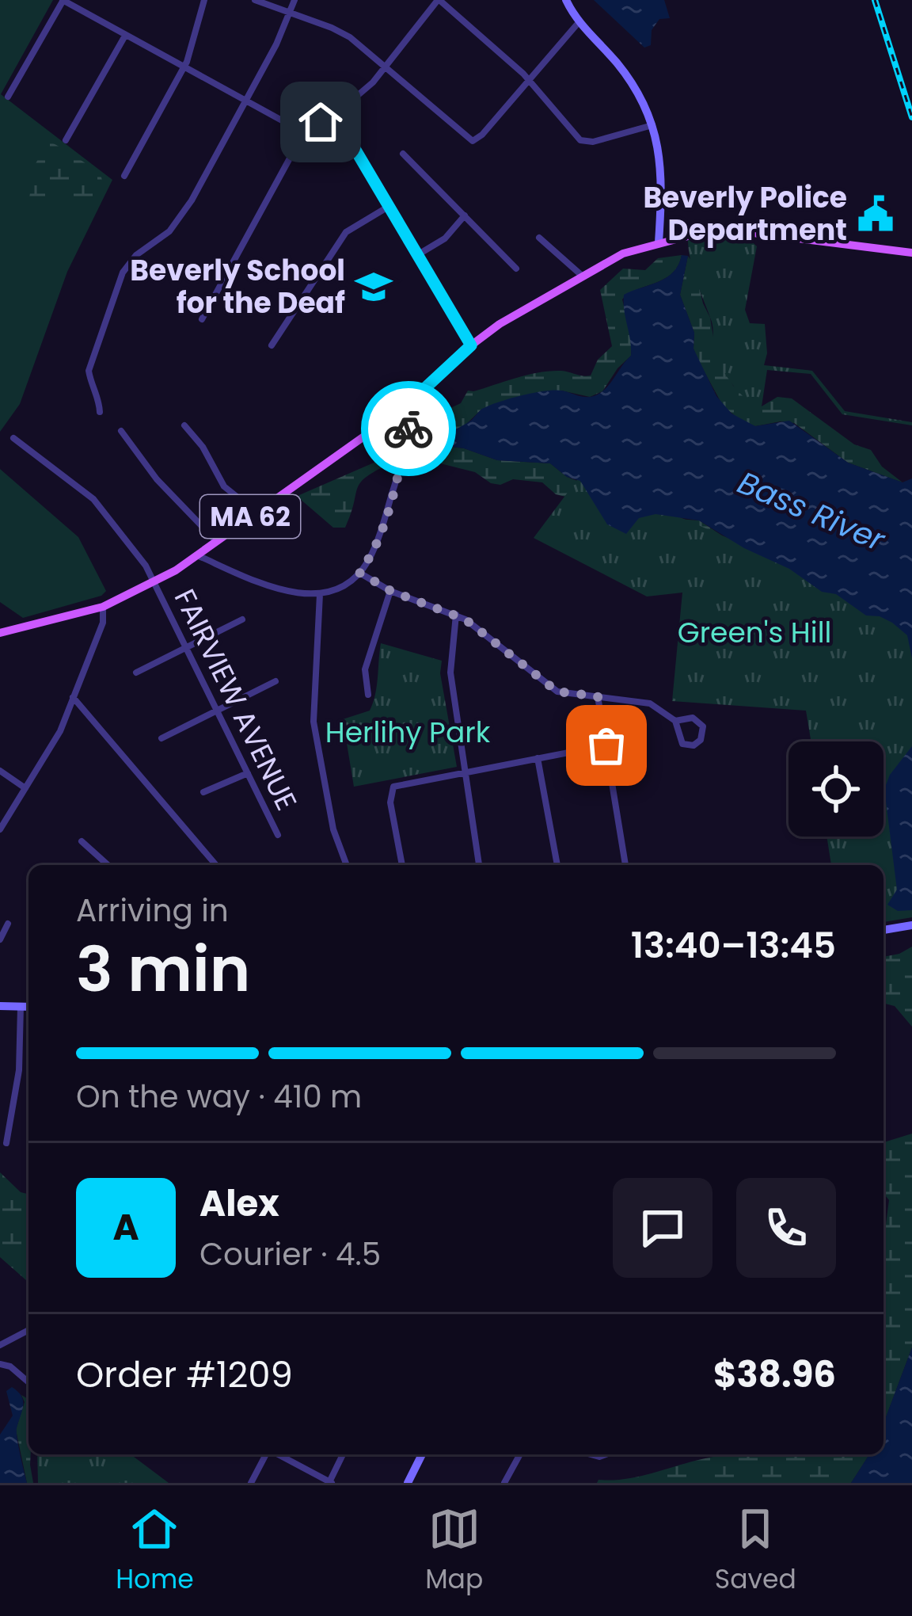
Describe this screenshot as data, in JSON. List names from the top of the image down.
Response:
{
  "streets": {
    "main road": ["MA 62"],
    "street": ["FAIRVIEW AVENUE"]
  },
  "crossings": [
    ["MA 62", "FAIRVIEW AVENUE"]
  ],
  "water": ["Bass River"],
  "parks": ["Green's Hill", "Herlihy Park"],
  "places": {
    "public building": ["Beverly Police Department"],
    "school or university": ["Beverly School for the Deaf"]
  },
  "page": {
    "heading": ["3 min", "Arriving in", "13:40–13:45"],
    "panel": [
      "Alex",
      "Courier · 4.5",
      "Order #1209",
      "$38.96"
    ],
    "bar": "On the way · 410 m",
    "round": "A",
    "tabs": ["Home", "Map", "Saved"]
  }
}
